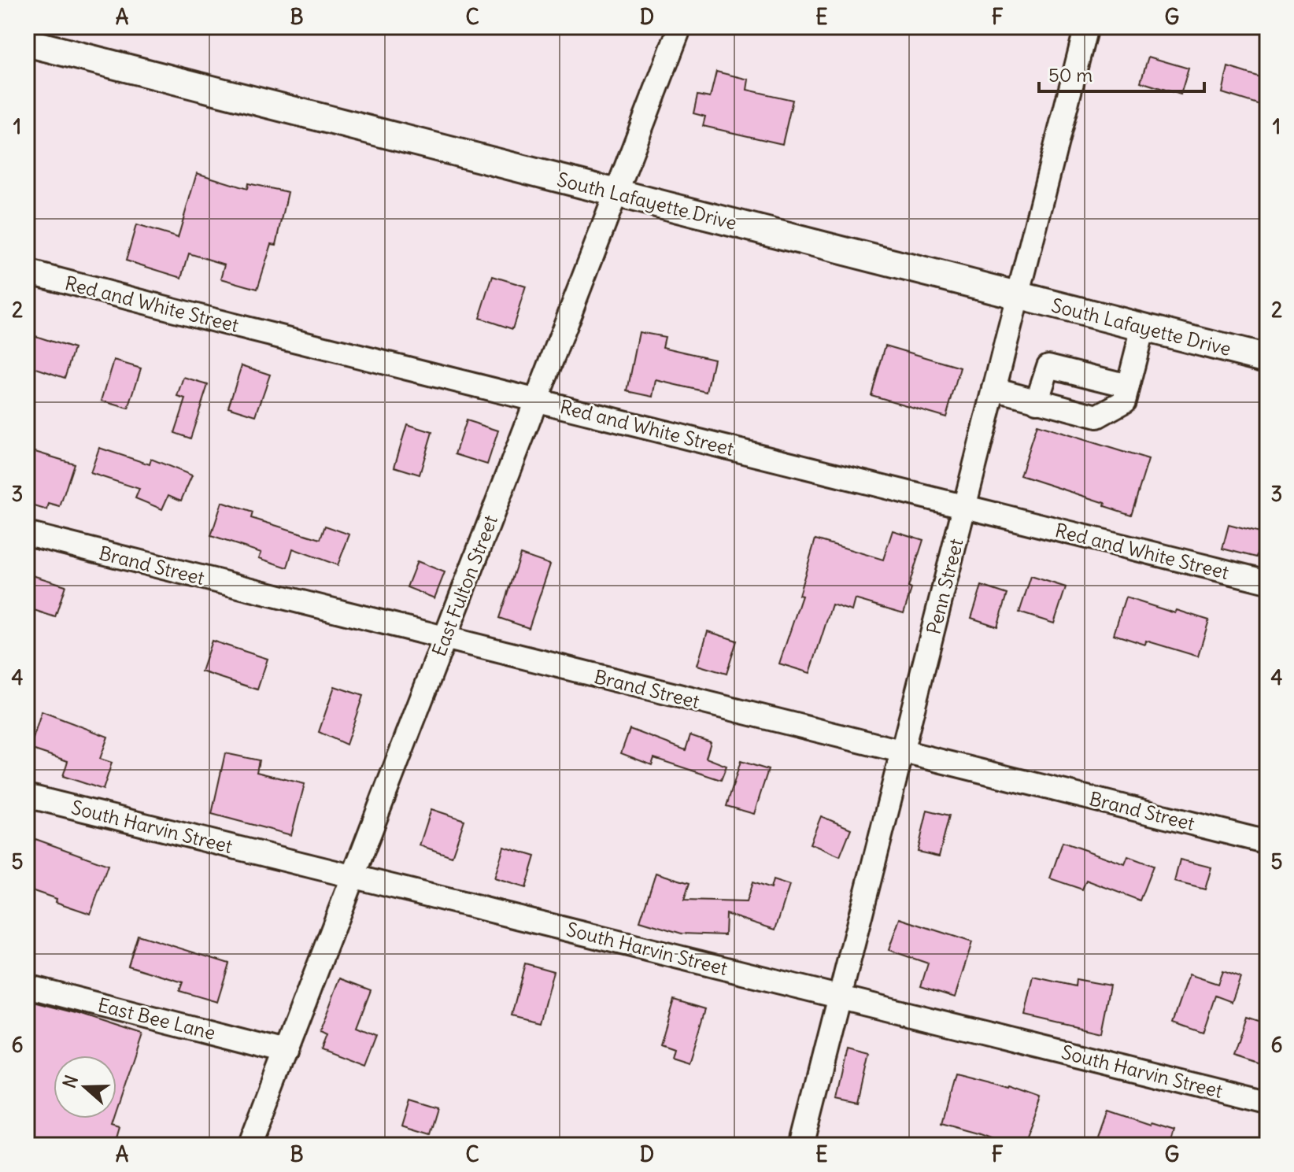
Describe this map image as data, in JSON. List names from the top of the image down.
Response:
{
  "streets": {
    "main road": ["South Lafayette Drive"],
    "street": [
      "Red and White Street",
      "Brand Street",
      "East Fulton Street",
      "Penn Street",
      "South Harvin Street",
      "East Bee Lane"
    ]
  },
  "crossings": [
    ["South Lafayette Drive", "East Fulton Street"],
    ["South Lafayette Drive", "Penn Street"],
    ["Red and White Street", "East Fulton Street"],
    ["Red and White Street", "Penn Street"],
    ["Brand Street", "East Fulton Street"],
    ["Brand Street", "Penn Street"],
    ["East Fulton Street", "South Harvin Street"],
    ["East Fulton Street", "East Bee Lane"],
    ["Penn Street", "South Harvin Street"]
  ],
  "scale_bar": "50 m",
  "north": "left",
  "grid": {
    "columns": [
      "A",
      "B",
      "C",
      "D",
      "E",
      "F",
      "G"
    ],
    "rows": [
      "1",
      "2",
      "3",
      "4",
      "5",
      "6"
    ]
  }
}
